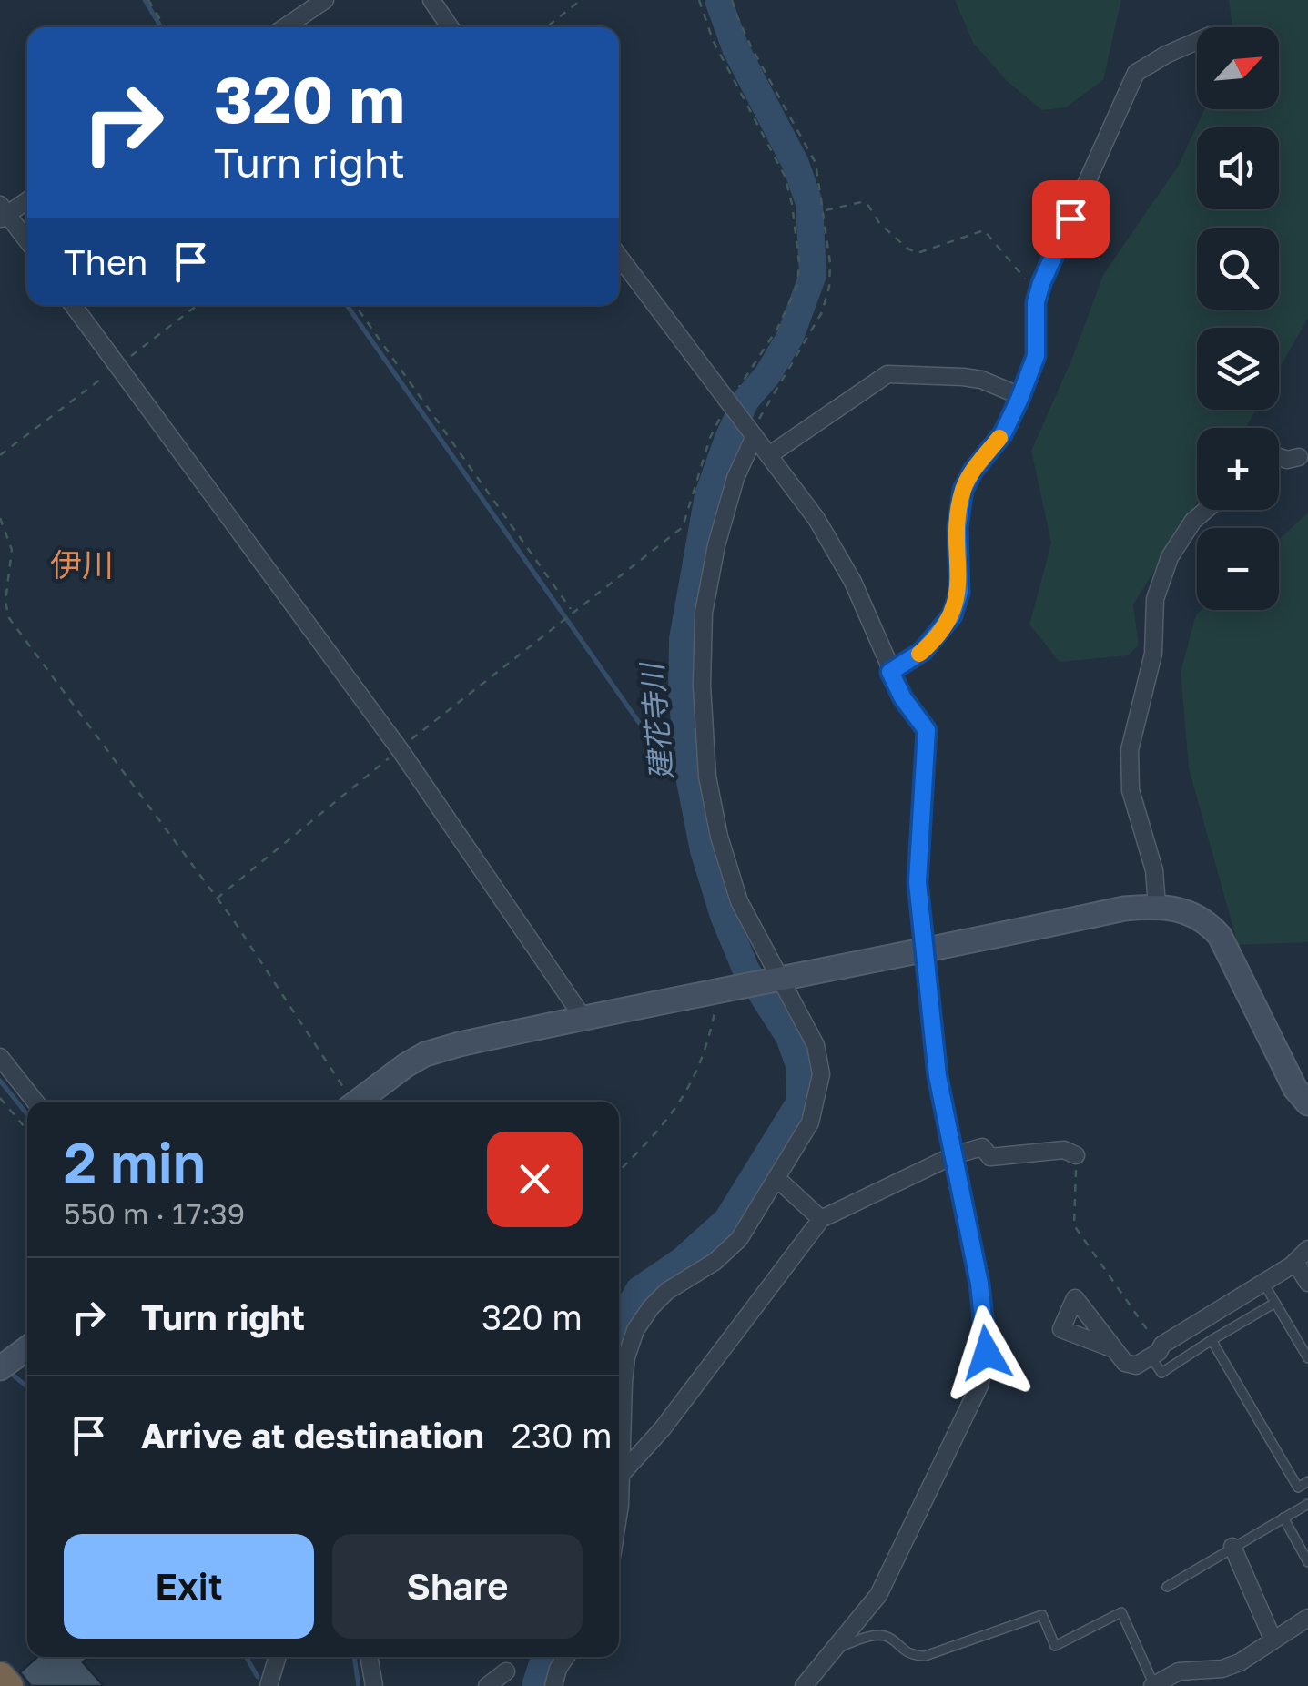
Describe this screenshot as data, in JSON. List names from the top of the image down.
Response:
{
  "districts": ["伊川"],
  "water": ["建花寺川"],
  "north": "top right",
  "page": {
    "map_buttons": ["+", "−"],
    "turn": ["320 m", "Turn right"],
    "then": "Then",
    "heading": ["2 min", "550 m · 17:39"],
    "list": [
      {
        "name": "Turn right",
        "value": "320 m"
      },
      {
        "name": "Arrive at destination",
        "value": "230 m"
      }
    ],
    "buttons": ["Exit", "Share"]
  }
}
